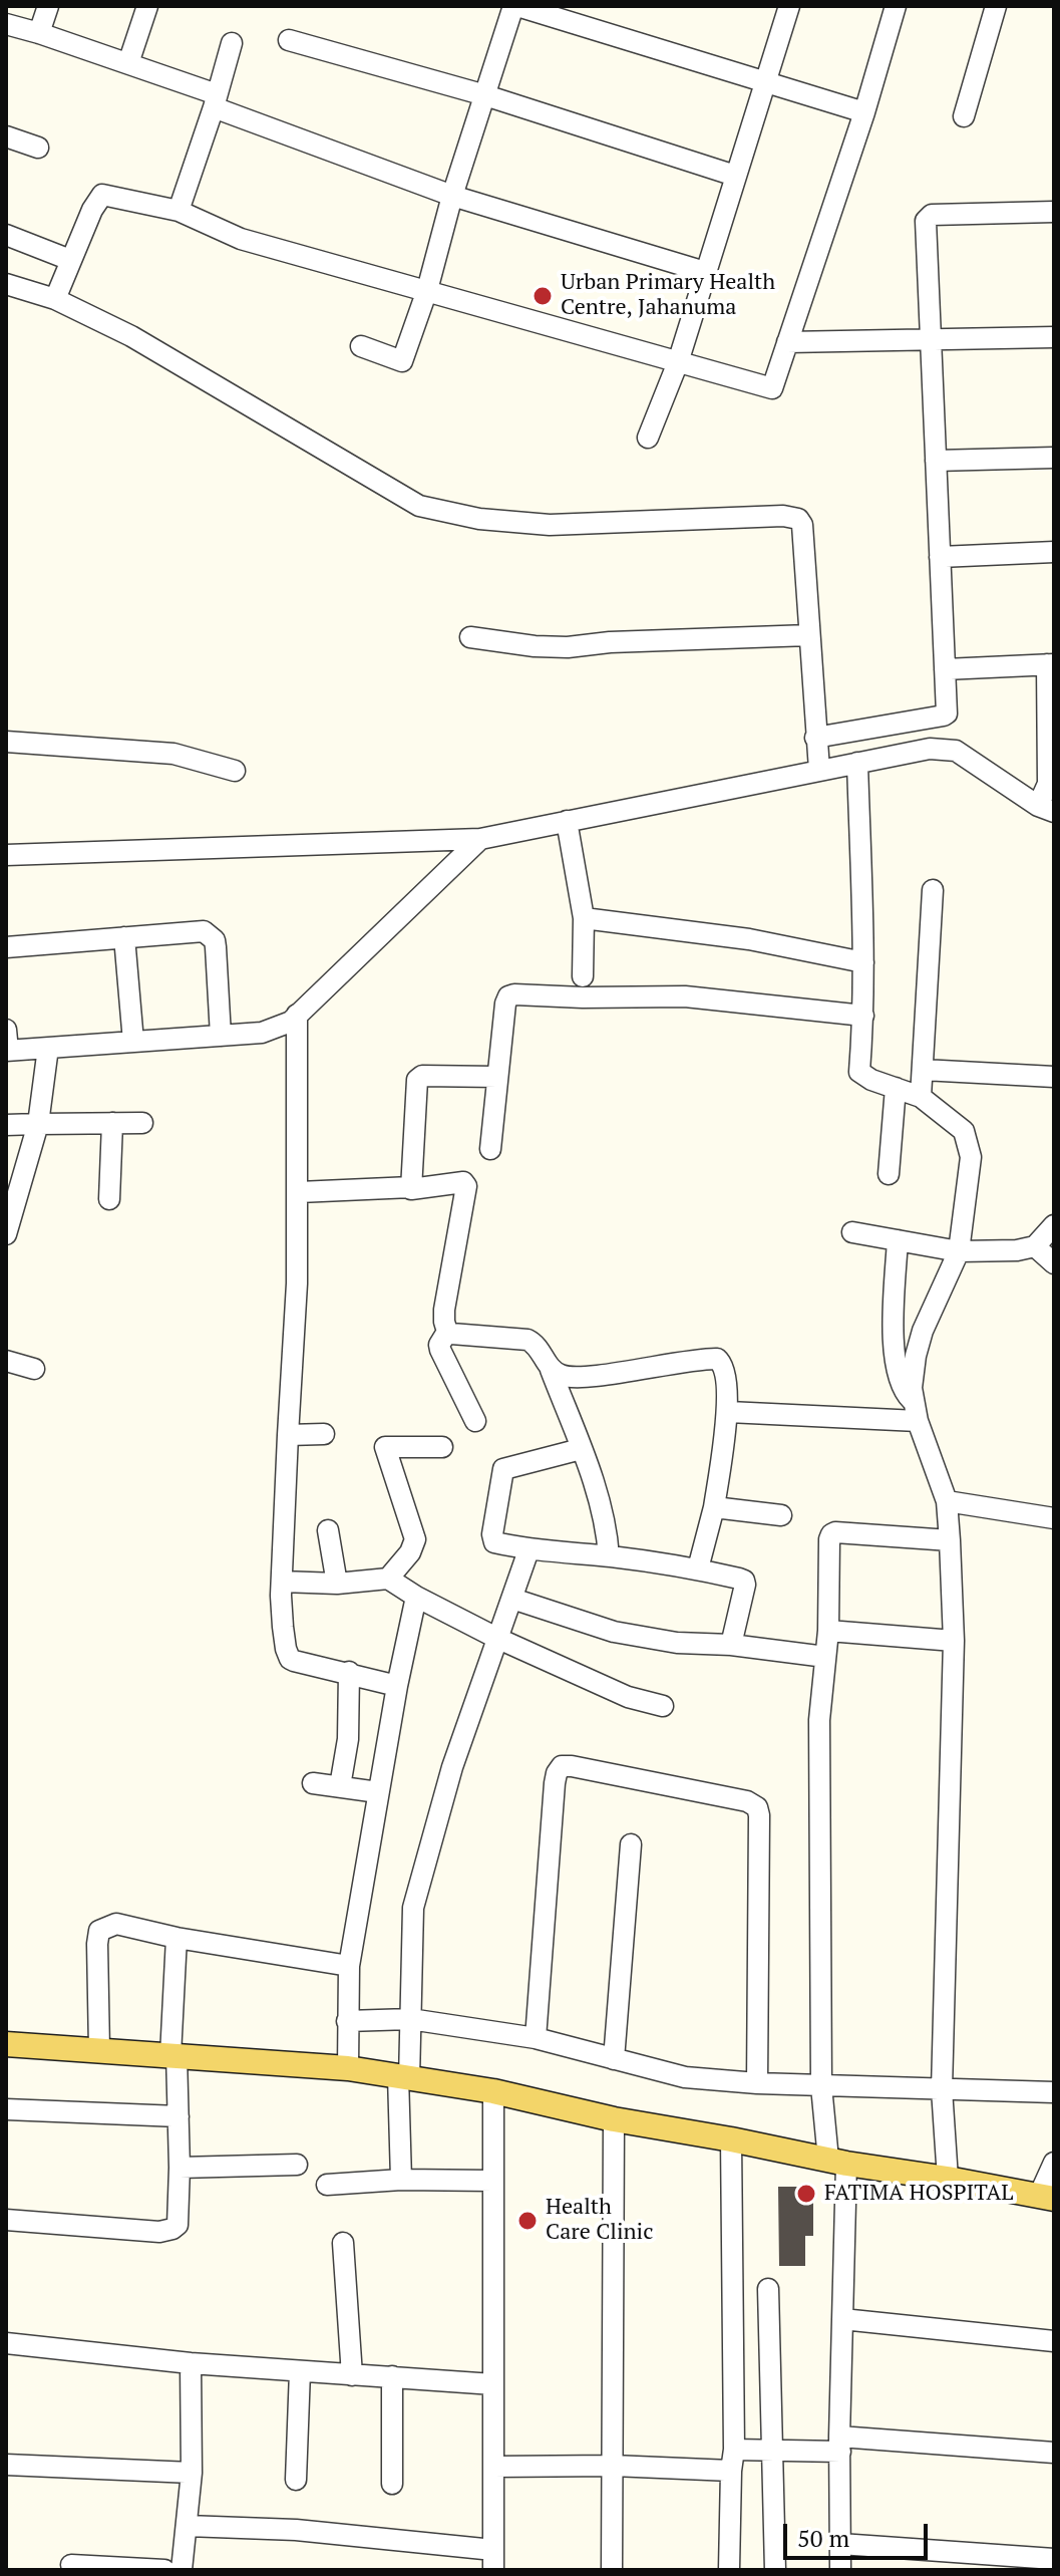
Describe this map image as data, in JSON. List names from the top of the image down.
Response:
{
  "places": ["Urban Primary Health Centre, Jahanuma", "FATIMA HOSPITAL", "Health Care Clinic"],
  "scale_bar": "50 m"
}
